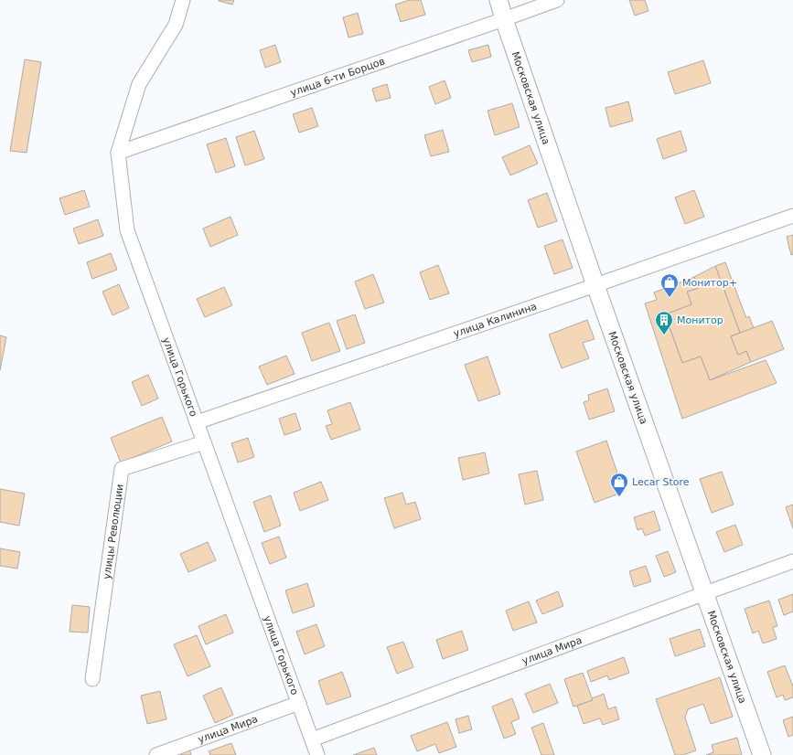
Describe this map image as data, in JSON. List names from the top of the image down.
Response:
{
  "streets": {
    "street": [
      "улица 6-ти Борцов",
      "Московская улица",
      "улица Калинина",
      "улица Горького",
      "улицы Революции",
      "улица Мира"
    ]
  },
  "crossings": [
    ["улица 6-ти Борцов", "Московская улица"],
    ["улица 6-ти Борцов", "улица Горького"],
    ["Московская улица", "улица Калинина"],
    ["Московская улица", "улица Мира"],
    ["улица Калинина", "улица Горького"],
    ["улица Горького", "улицы Революции"],
    ["улица Горького", "улица Мира"]
  ],
  "places": {
    "shop": ["Монитор+", "Lecar Store"],
    "building": ["Монитор"]
  }
}
